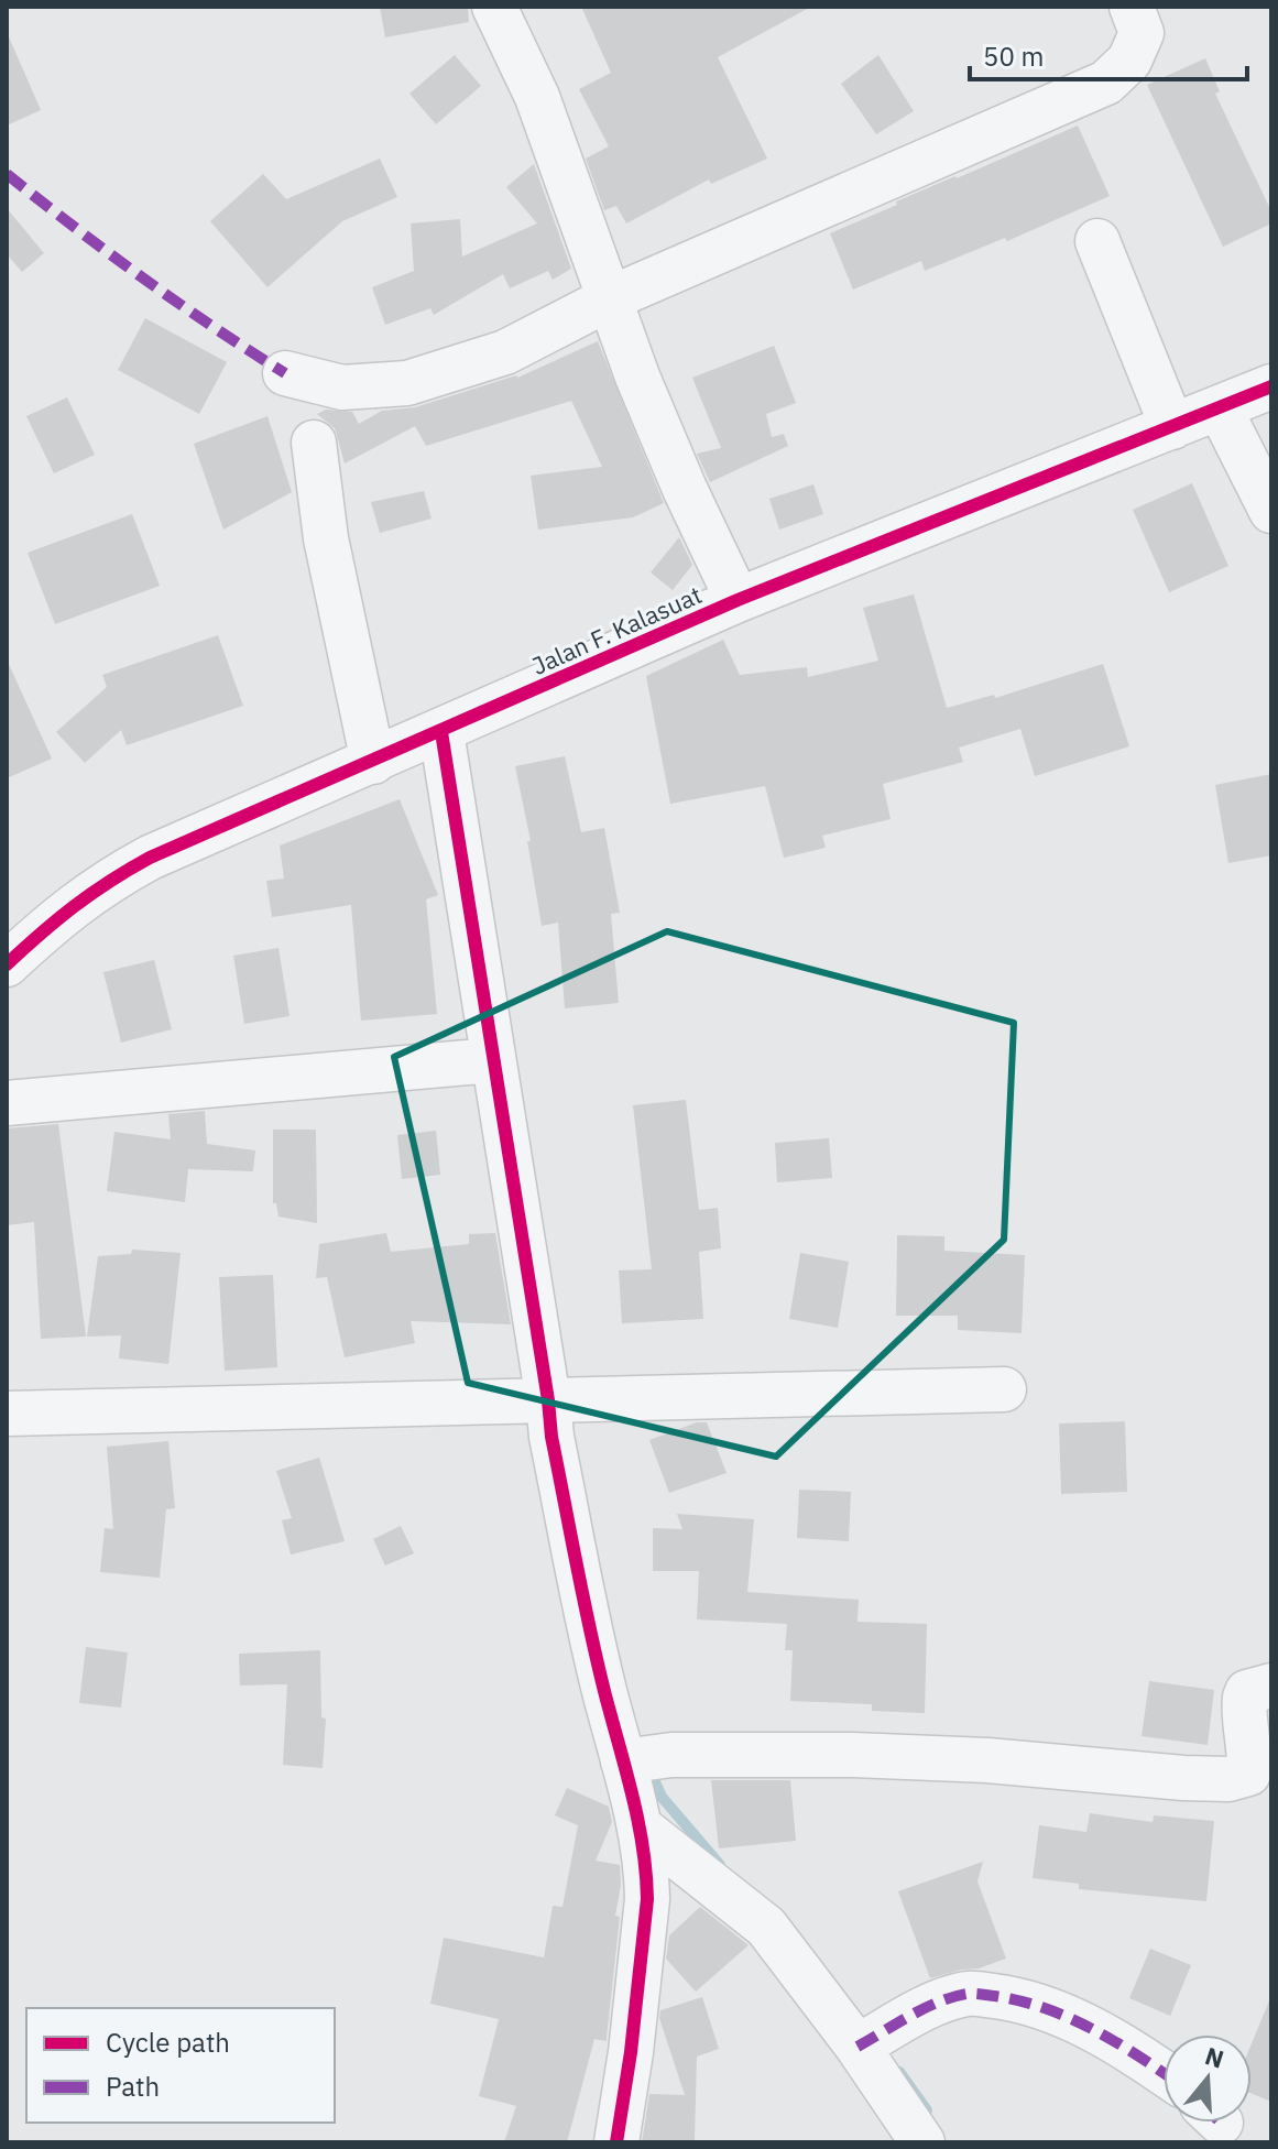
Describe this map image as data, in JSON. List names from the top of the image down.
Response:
{
  "streets": {
    "street": ["Jalan F. Kalasuat"]
  },
  "legend": ["Cycle path", "Path"],
  "scale_bar": "50 m",
  "north": "top"
}
